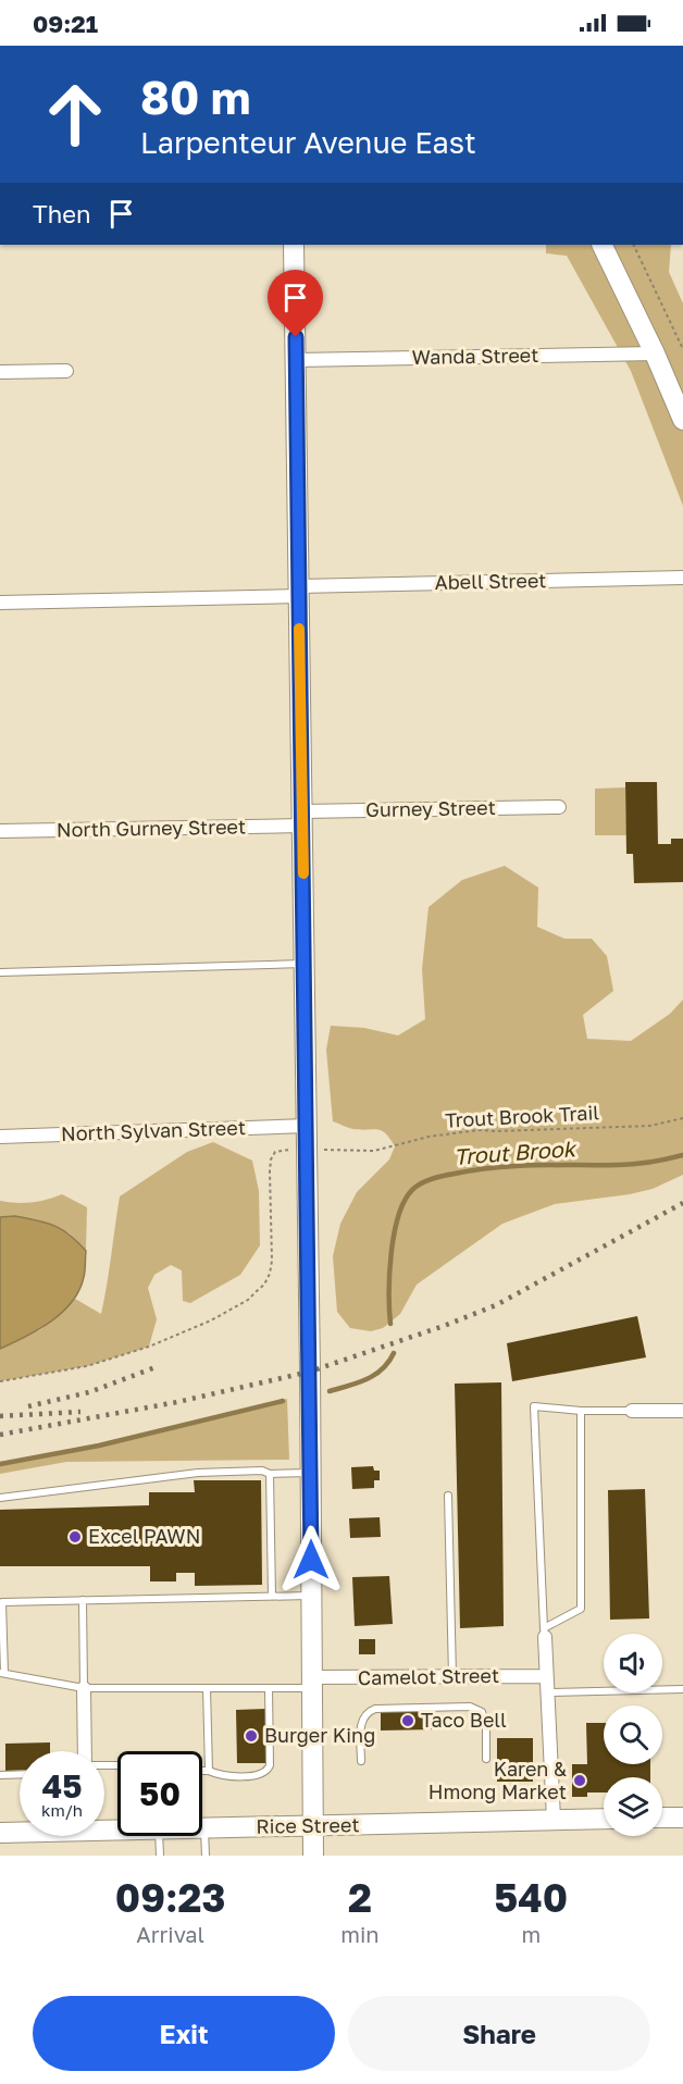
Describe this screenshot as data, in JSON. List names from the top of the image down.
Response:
{
  "streets": {
    "main road": ["Rice Street"],
    "street": [
      "Wanda Street",
      "Abell Street",
      "Gurney Street",
      "North Gurney Street",
      "North Sylvan Street",
      "Camelot Street"
    ],
    "path": ["Trout Brook Trail"]
  },
  "crossings": [
    ["Gurney Street", "North Gurney Street"]
  ],
  "water": ["Trout Brook"],
  "places": [
    "Excel PAWN",
    "Taco Bell",
    "Burger King",
    "Karen & Hmong Market"
  ],
  "page": {
    "status": "09:21",
    "turn": ["80 m", "Larpenteur Avenue East"],
    "then": "Then",
    "speed": "45 km/h",
    "limit": "50",
    "eta": [
      "09:23",
      "Arrival",
      "2",
      "min",
      "540",
      "m"
    ],
    "buttons": ["Exit", "Share"]
  }
}
